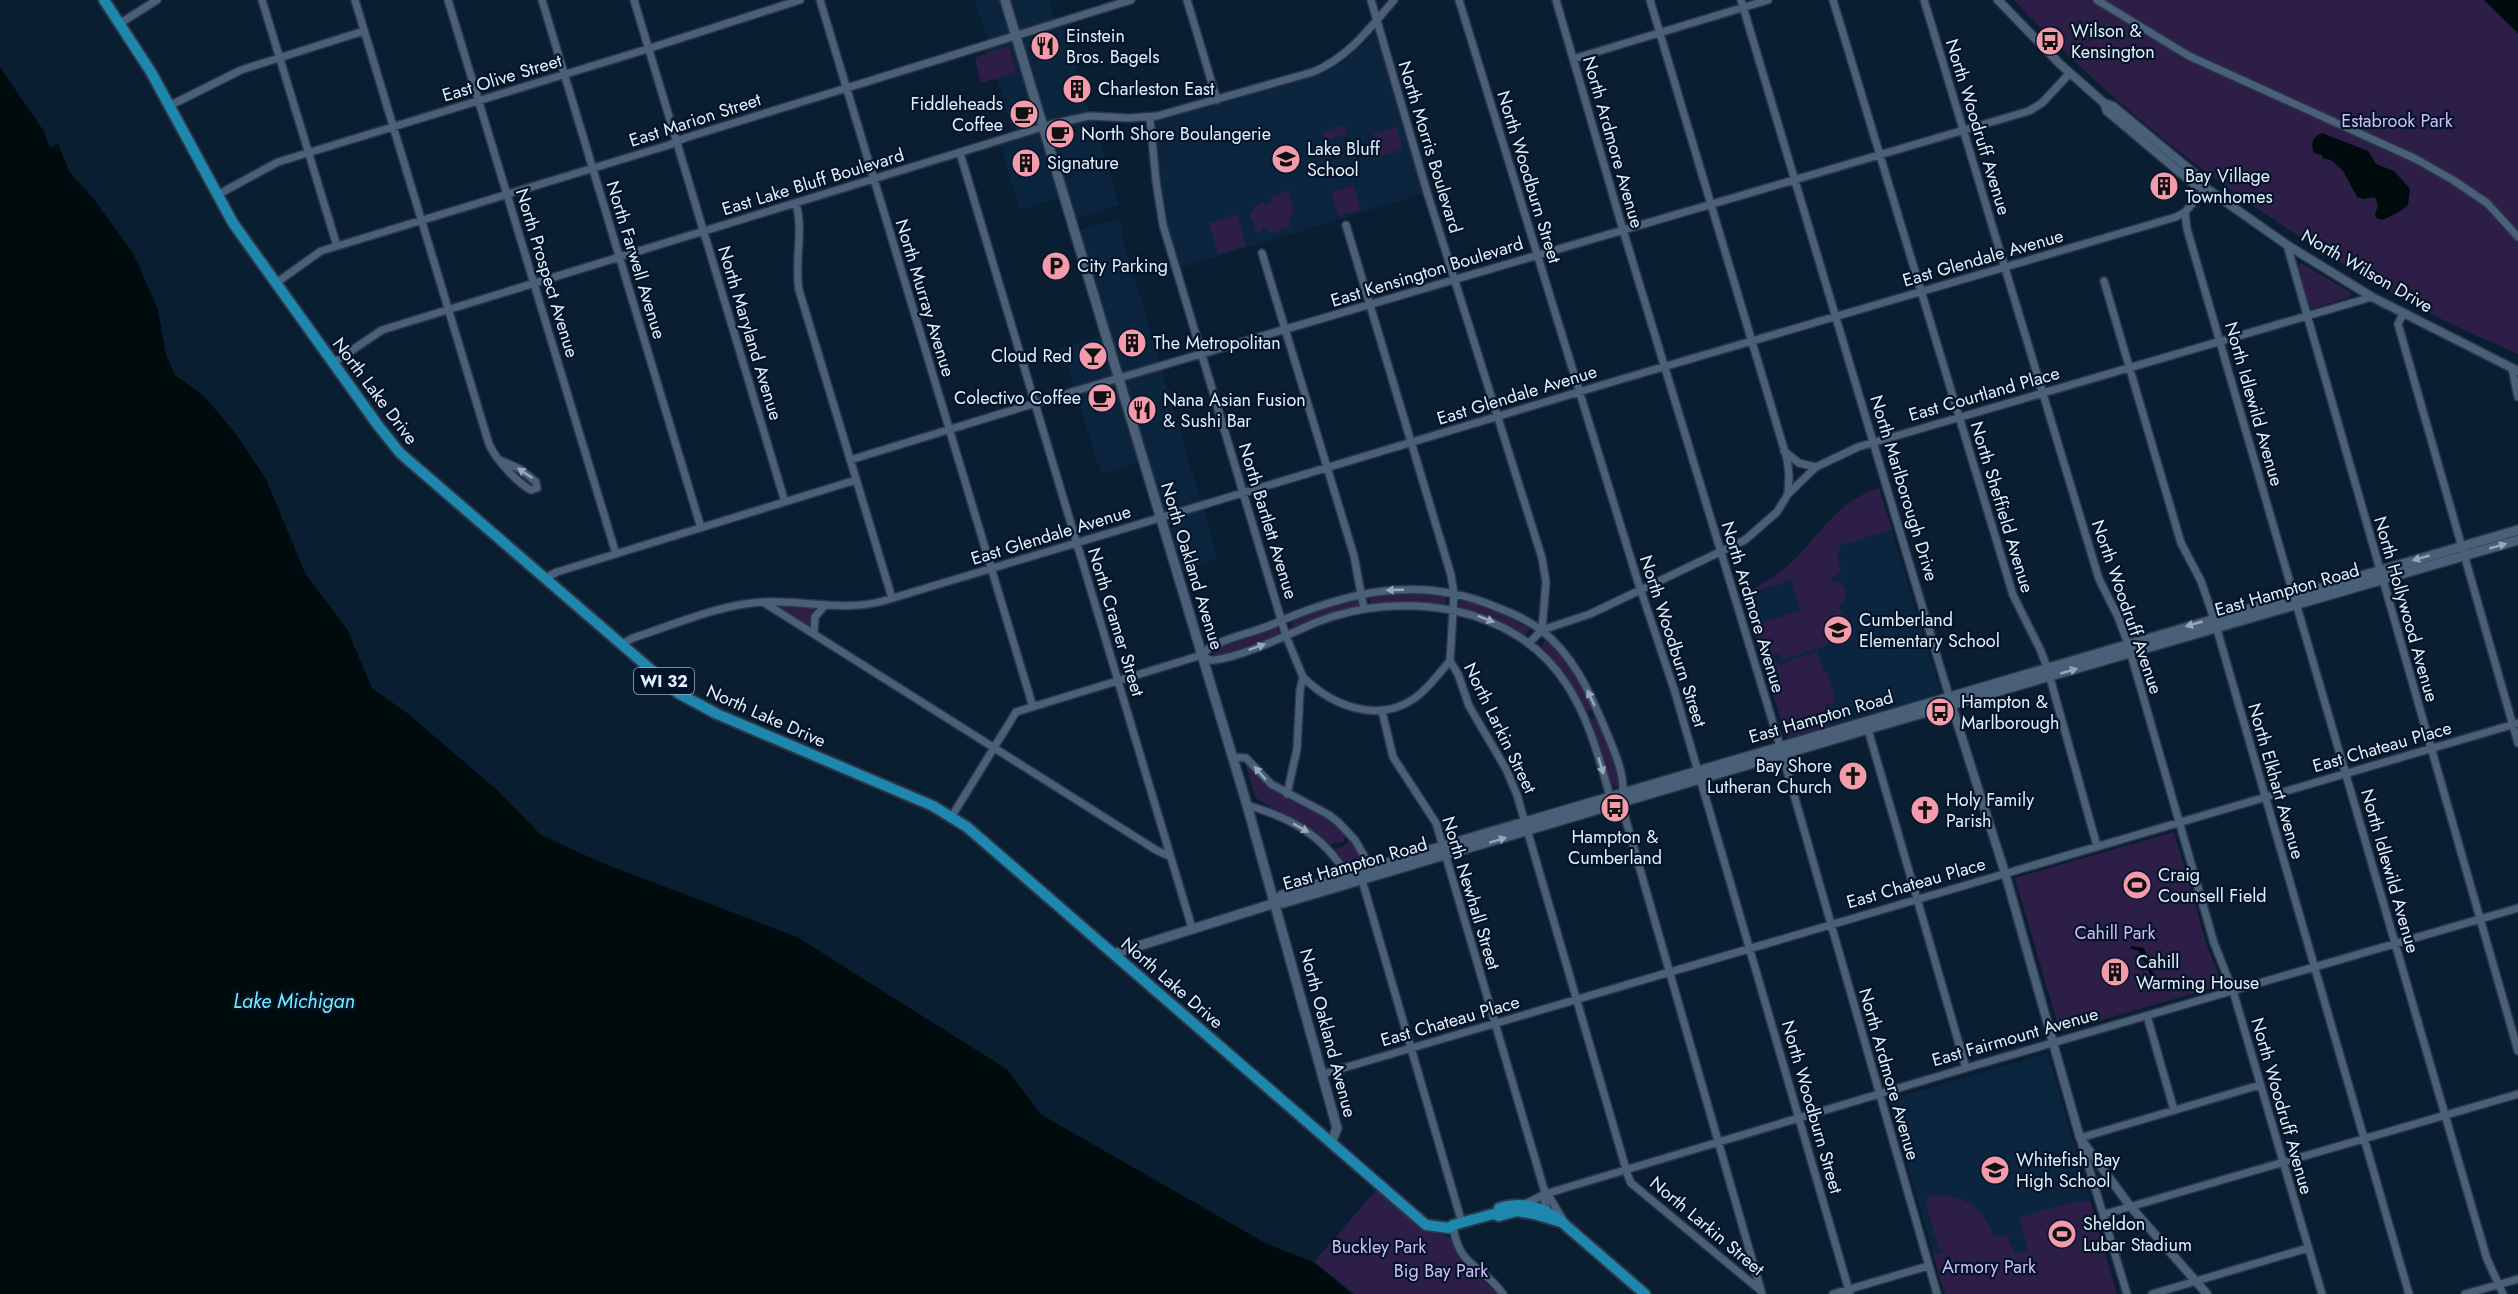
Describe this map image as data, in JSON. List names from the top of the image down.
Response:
{
  "streets": {
    "main road": [
      "North Lake Drive",
      "North Oakland Avenue",
      "East Hampton Road",
      "WI 32",
      "East Fairmount Avenue"
    ],
    "street": [
      "East Olive Street",
      "East Marion Street",
      "North Woodruff Avenue",
      "North Ardmore Avenue",
      "North Morris Boulevard",
      "North Woodburn Street",
      "East Lake Bluff Boulevard",
      "East Glendale Avenue",
      "North Farwell Avenue",
      "North Wilson Drive",
      "East Kensington Boulevard",
      "North Prospect Avenue",
      "North Murray Avenue",
      "North Maryland Avenue",
      "East Courtland Place",
      "North Idlewild Avenue",
      "North Marlborough Drive",
      "North Sheffield Avenue",
      "North Bartlett Avenue",
      "North Hollywood Avenue",
      "North Cramer Street",
      "North Larkin Street",
      "East Chateau Place",
      "North Elkhart Avenue",
      "North Newhall Street"
    ]
  },
  "crossings": [
    ["East Olive Street", "North Farwell Avenue"],
    ["East Olive Street", "North Prospect Avenue"],
    ["East Olive Street", "North Maryland Avenue"],
    ["East Olive Street", "North Lake Drive"],
    ["East Marion Street", "North Farwell Avenue"],
    ["East Marion Street", "North Prospect Avenue"],
    ["East Marion Street", "North Murray Avenue"],
    ["East Marion Street", "North Maryland Avenue"],
    ["East Marion Street", "North Lake Drive"],
    ["East Marion Street", "North Oakland Avenue"],
    ["North Woodruff Avenue", "East Glendale Avenue"],
    ["North Woodruff Avenue", "East Kensington Boulevard"],
    ["North Woodruff Avenue", "East Courtland Place"],
    ["North Woodruff Avenue", "East Hampton Road"],
    ["North Woodruff Avenue", "East Chateau Place"],
    ["North Woodruff Avenue", "East Fairmount Avenue"],
    ["North Ardmore Avenue", "East Glendale Avenue"],
    ["North Ardmore Avenue", "East Kensington Boulevard"],
    ["North Ardmore Avenue", "East Courtland Place"],
    ["North Ardmore Avenue", "East Hampton Road"],
    ["North Ardmore Avenue", "East Chateau Place"],
    ["North Ardmore Avenue", "East Fairmount Avenue"],
    ["North Morris Boulevard", "East Lake Bluff Boulevard"],
    ["North Morris Boulevard", "East Glendale Avenue"],
    ["North Morris Boulevard", "East Kensington Boulevard"],
    ["North Morris Boulevard", "East Courtland Place"],
    ["North Woodburn Street", "East Glendale Avenue"],
    ["North Woodburn Street", "East Kensington Boulevard"],
    ["North Woodburn Street", "East Courtland Place"],
    ["North Woodburn Street", "East Hampton Road"],
    ["North Woodburn Street", "East Chateau Place"],
    ["North Woodburn Street", "East Fairmount Avenue"],
    ["East Lake Bluff Boulevard", "North Farwell Avenue"],
    ["East Lake Bluff Boulevard", "North Prospect Avenue"],
    ["East Lake Bluff Boulevard", "North Murray Avenue"],
    ["East Lake Bluff Boulevard", "North Maryland Avenue"],
    ["East Lake Bluff Boulevard", "North Lake Drive"],
    ["East Lake Bluff Boulevard", "North Bartlett Avenue"],
    ["East Lake Bluff Boulevard", "North Oakland Avenue"],
    ["East Lake Bluff Boulevard", "North Cramer Street"],
    ["East Glendale Avenue", "North Murray Avenue"],
    ["East Glendale Avenue", "North Lake Drive"],
    ["East Glendale Avenue", "North Idlewild Avenue"],
    ["East Glendale Avenue", "North Marlborough Drive"],
    ["East Glendale Avenue", "North Sheffield Avenue"],
    ["East Glendale Avenue", "North Bartlett Avenue"],
    ["East Glendale Avenue", "North Oakland Avenue"],
    ["East Glendale Avenue", "North Cramer Street"],
    ["East Glendale Avenue", "North Larkin Street"],
    ["North Wilson Drive", "East Kensington Boulevard"],
    ["North Wilson Drive", "East Courtland Place"],
    ["North Wilson Drive", "North Hollywood Avenue"],
    ["East Kensington Boulevard", "North Murray Avenue"],
    ["East Kensington Boulevard", "North Marlborough Drive"],
    ["East Kensington Boulevard", "North Sheffield Avenue"],
    ["East Kensington Boulevard", "North Bartlett Avenue"],
    ["East Kensington Boulevard", "North Oakland Avenue"],
    ["East Kensington Boulevard", "North Cramer Street"],
    ["East Kensington Boulevard", "North Larkin Street"],
    ["North Lake Drive", "North Oakland Avenue"],
    ["North Lake Drive", "East Fairmount Avenue"],
    ["East Courtland Place", "North Idlewild Avenue"],
    ["East Courtland Place", "North Marlborough Drive"],
    ["East Courtland Place", "North Sheffield Avenue"],
    ["East Courtland Place", "North Hollywood Avenue"],
    ["East Courtland Place", "North Elkhart Avenue"],
    ["North Idlewild Avenue", "East Hampton Road"],
    ["North Idlewild Avenue", "East Chateau Place"],
    ["North Idlewild Avenue", "East Fairmount Avenue"],
    ["North Marlborough Drive", "East Hampton Road"],
    ["North Marlborough Drive", "East Chateau Place"],
    ["North Marlborough Drive", "East Fairmount Avenue"],
    ["North Sheffield Avenue", "East Hampton Road"],
    ["North Sheffield Avenue", "East Chateau Place"],
    ["North Oakland Avenue", "East Hampton Road"],
    ["North Oakland Avenue", "East Chateau Place"],
    ["East Hampton Road", "North Hollywood Avenue"],
    ["East Hampton Road", "North Larkin Street"],
    ["East Hampton Road", "North Elkhart Avenue"],
    ["East Hampton Road", "North Newhall Street"],
    ["North Hollywood Avenue", "East Chateau Place"],
    ["North Hollywood Avenue", "East Fairmount Avenue"],
    ["North Larkin Street", "East Chateau Place"],
    ["North Larkin Street", "East Fairmount Avenue"],
    ["East Chateau Place", "North Elkhart Avenue"],
    ["East Chateau Place", "North Newhall Street"],
    ["North Elkhart Avenue", "East Fairmount Avenue"],
    ["North Newhall Street", "East Fairmount Avenue"]
  ],
  "water": ["Lake Michigan"],
  "parks": [
    "Estabrook Park",
    "Cahill Park",
    "Buckley Park",
    "Armory Park",
    "Big Bay Park"
  ],
  "places": {
    "bus stop": ["Wilson & Kensington", "Hampton & Marlborough", "Hampton & Cumberland"],
    "restaurant": ["Einstein Bros. Bagels", "Nana Asian Fusion & Sushi Bar"],
    "building": [
      "Charleston East",
      "Signature",
      "Bay Village Townhomes",
      "The Metropolitan",
      "Cahill Warming House"
    ],
    "cafe": ["Fiddleheads Coffee", "North Shore Boulangerie", "Colectivo Coffee"],
    "school or university": ["Lake Bluff School", "Cumberland Elementary School", "Whitefish Bay High School"],
    "parking": ["City Parking"],
    "bar": ["Cloud Red"],
    "church": ["Bay Shore Lutheran Church", "Holy Family Parish"],
    "sports": ["Craig Counsell Field", "Sheldon Lubar Stadium"]
  }
}
